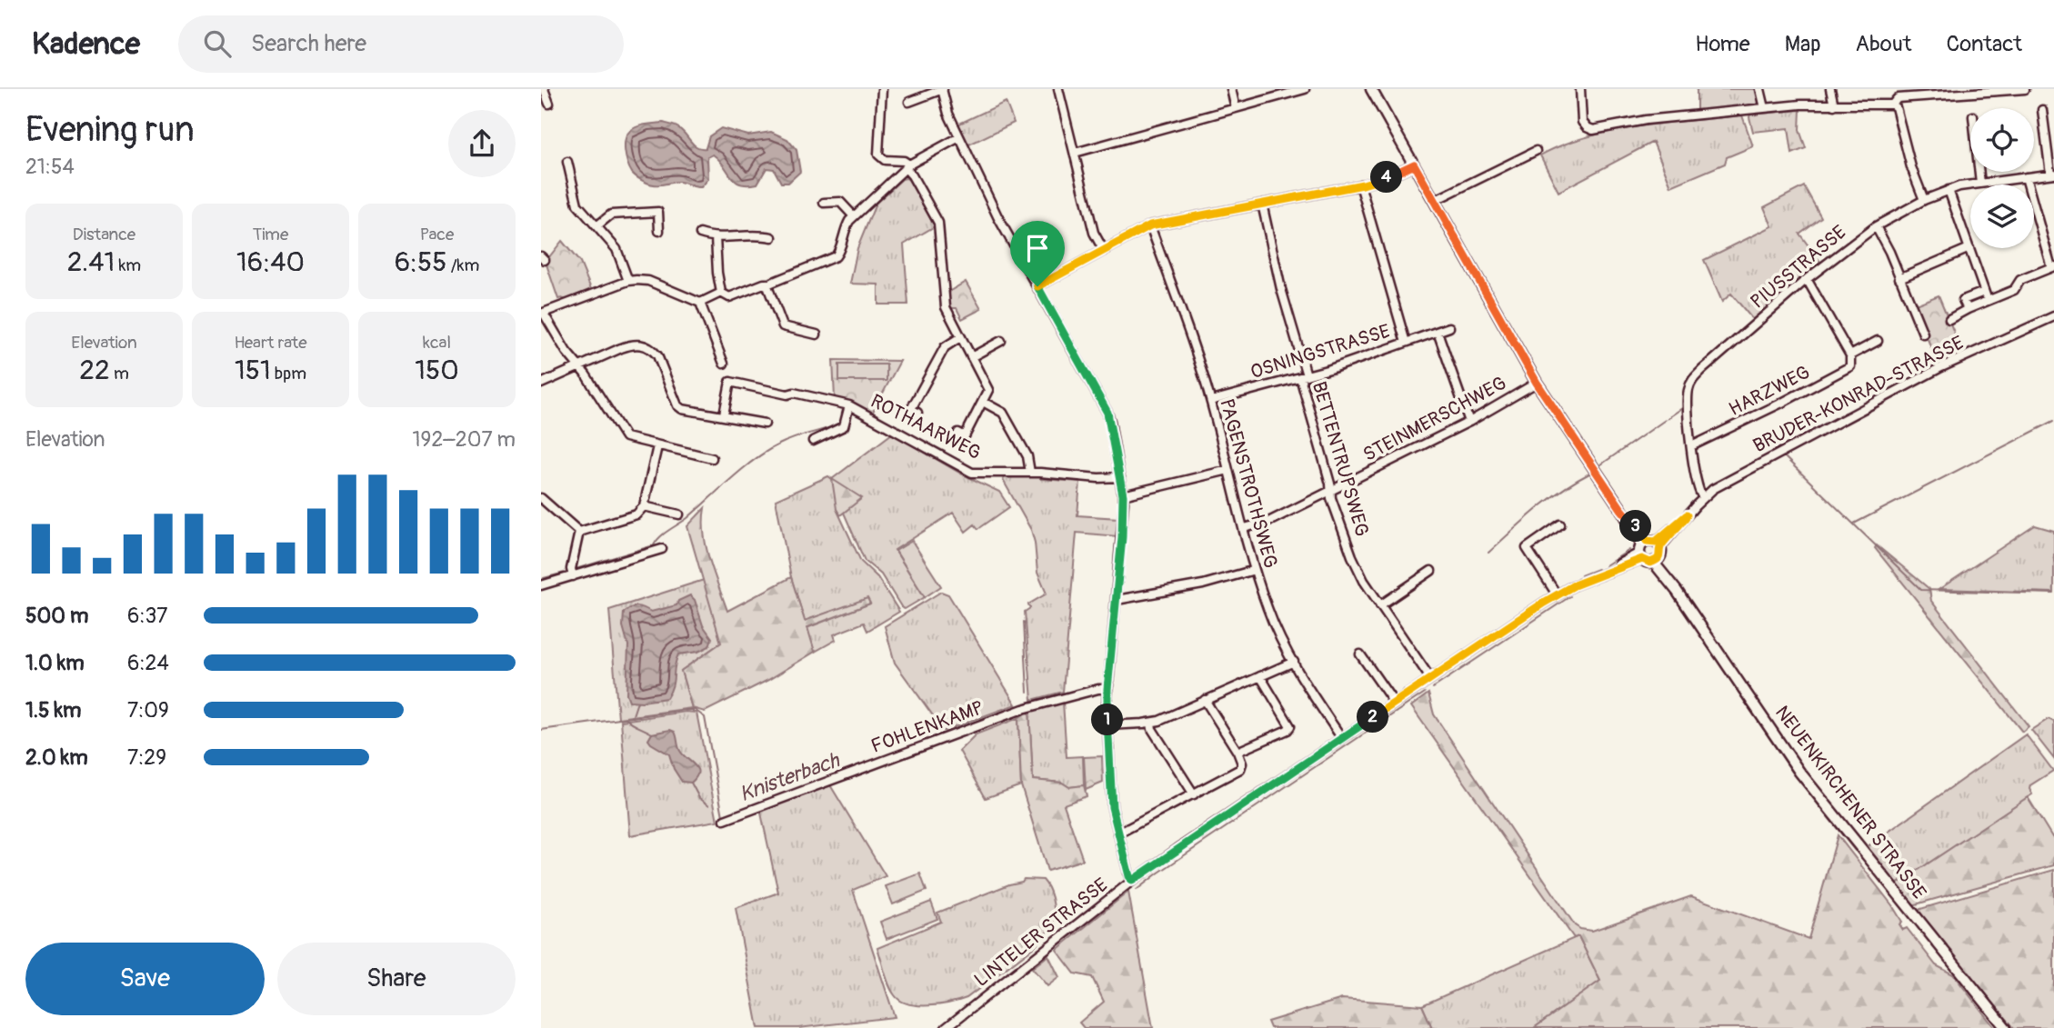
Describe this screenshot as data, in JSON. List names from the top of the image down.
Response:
{
  "streets": {
    "main road": ["NEUENKIRCHENER STRASSE"],
    "street": [
      "PIUSSTRASSE",
      "OSNINGSTRASSE",
      "HARZWEG",
      "BRUDER-KONRAD-STRASSE",
      "STEINMERSCHWEG",
      "ROTHAARWEG",
      "BETTENTRUPSWEG",
      "PAGENSTROTHSWEG",
      "FOHLENKAMP",
      "LINTELER STRASSE"
    ]
  },
  "crossings": [
    ["PIUSSTRASSE", "HARZWEG"],
    ["PIUSSTRASSE", "BRUDER-KONRAD-STRASSE"],
    ["OSNINGSTRASSE", "BETTENTRUPSWEG"],
    ["OSNINGSTRASSE", "PAGENSTROTHSWEG"],
    ["BRUDER-KONRAD-STRASSE", "LINTELER STRASSE"],
    ["STEINMERSCHWEG", "BETTENTRUPSWEG"],
    ["STEINMERSCHWEG", "PAGENSTROTHSWEG"],
    ["BETTENTRUPSWEG", "LINTELER STRASSE"],
    ["PAGENSTROTHSWEG", "LINTELER STRASSE"]
  ],
  "water": ["Knisterbach"],
  "page": {
    "header": "Kadence",
    "search": "Search here",
    "nav": [
      "Home",
      "Map",
      "About",
      "Contact"
    ],
    "heading": ["Evening run", "21:54"],
    "pins": [
      "4",
      "3",
      "2",
      "1"
    ],
    "stats": [
      ["Distance", "2.41 km"],
      ["Time", "16:40"],
      ["Pace", "6:55 /km"],
      ["Elevation", "22 m"],
      ["Heart rate", "151 bpm"],
      ["kcal", "150"]
    ],
    "chart": ["Elevation", "192–207 m"],
    "list": [
      {
        "name": "500 m",
        "note": "6:37"
      },
      {
        "name": "1.0 km",
        "note": "6:24"
      },
      {
        "name": "1.5 km",
        "note": "7:09"
      },
      {
        "name": "2.0 km",
        "note": "7:29"
      }
    ],
    "buttons": ["Save", "Share"]
  }
}
